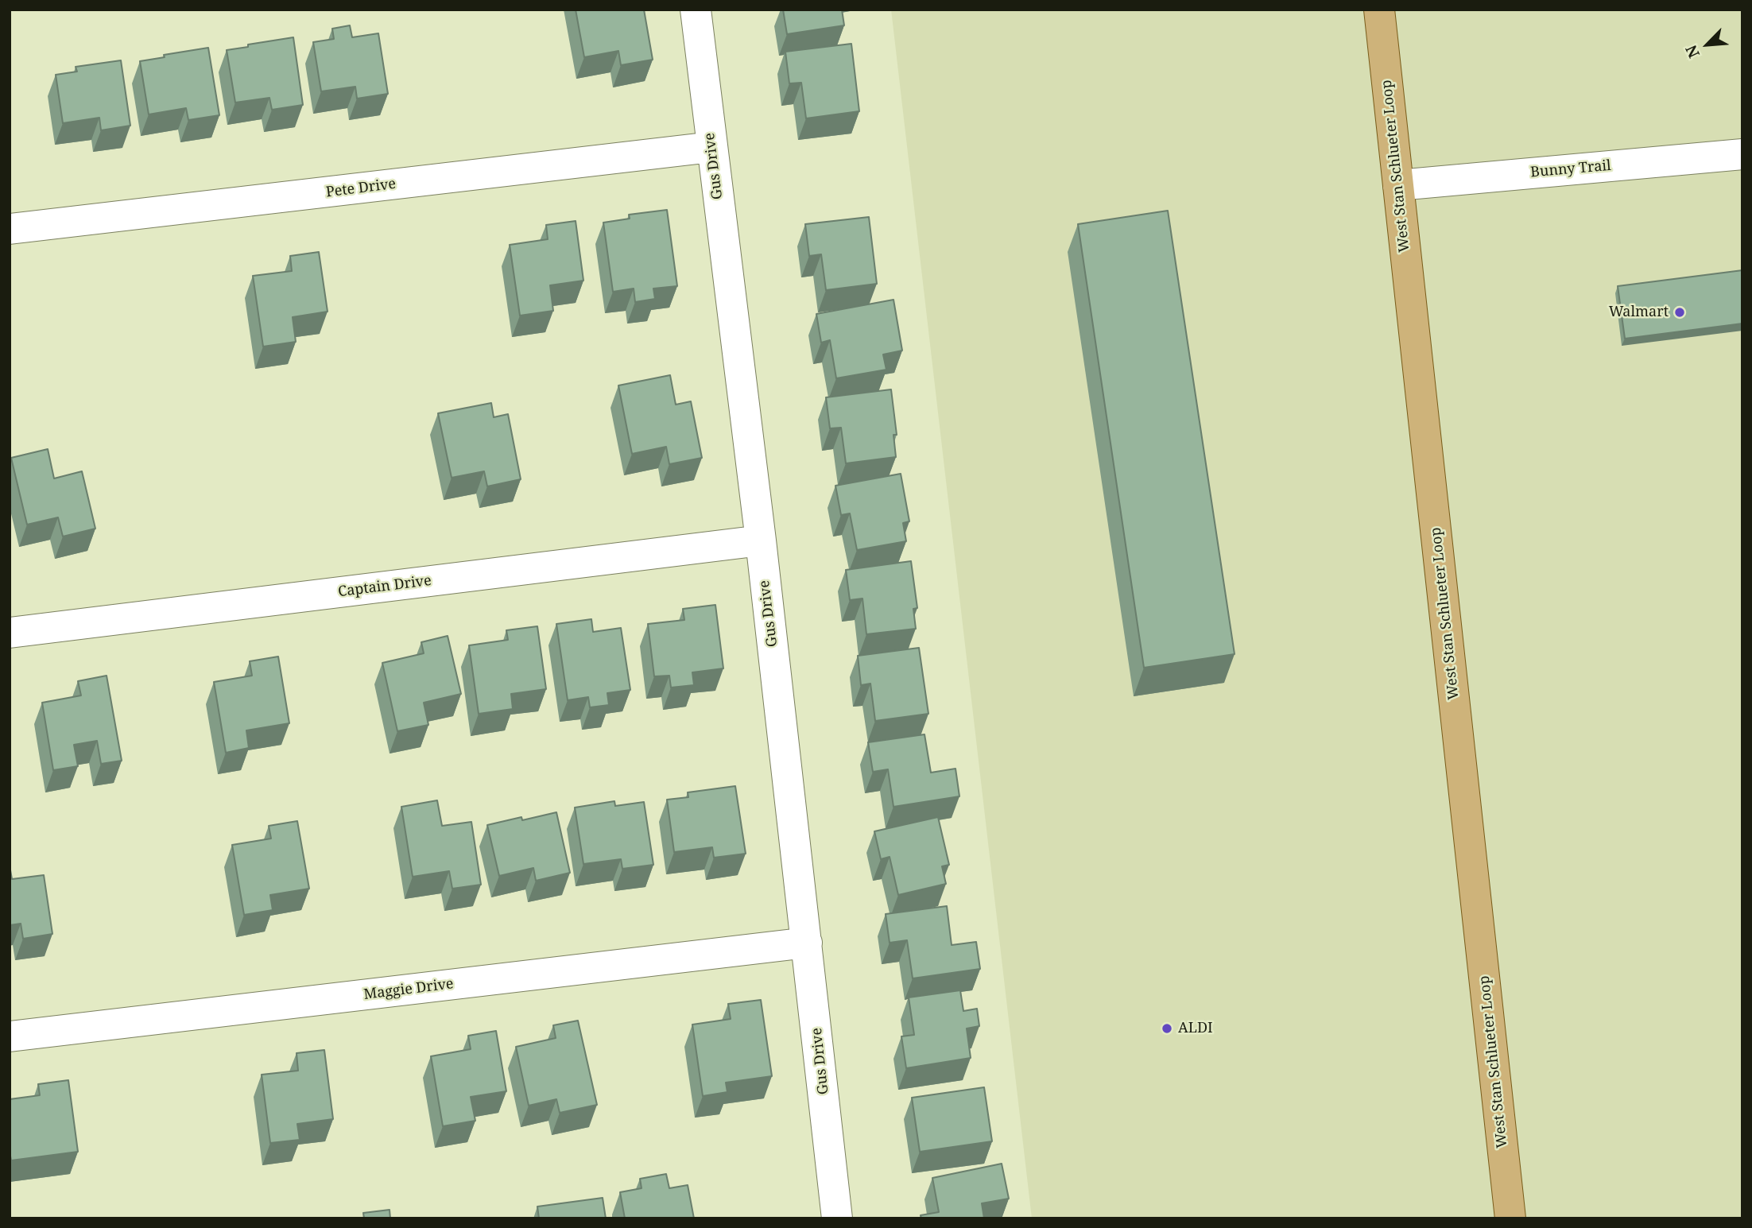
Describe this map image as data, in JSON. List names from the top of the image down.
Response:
{
  "streets": {
    "main road": ["West Stan Schlueter Loop"],
    "street": [
      "Gus Drive",
      "Bunny Trail",
      "Pete Drive",
      "Captain Drive",
      "Maggie Drive"
    ]
  },
  "crossings": [
    ["Gus Drive", "Pete Drive"],
    ["Gus Drive", "Captain Drive"],
    ["Gus Drive", "Maggie Drive"],
    ["West Stan Schlueter Loop", "Bunny Trail"]
  ],
  "places": ["Walmart", "ALDI"],
  "north": "bottom left"
}
